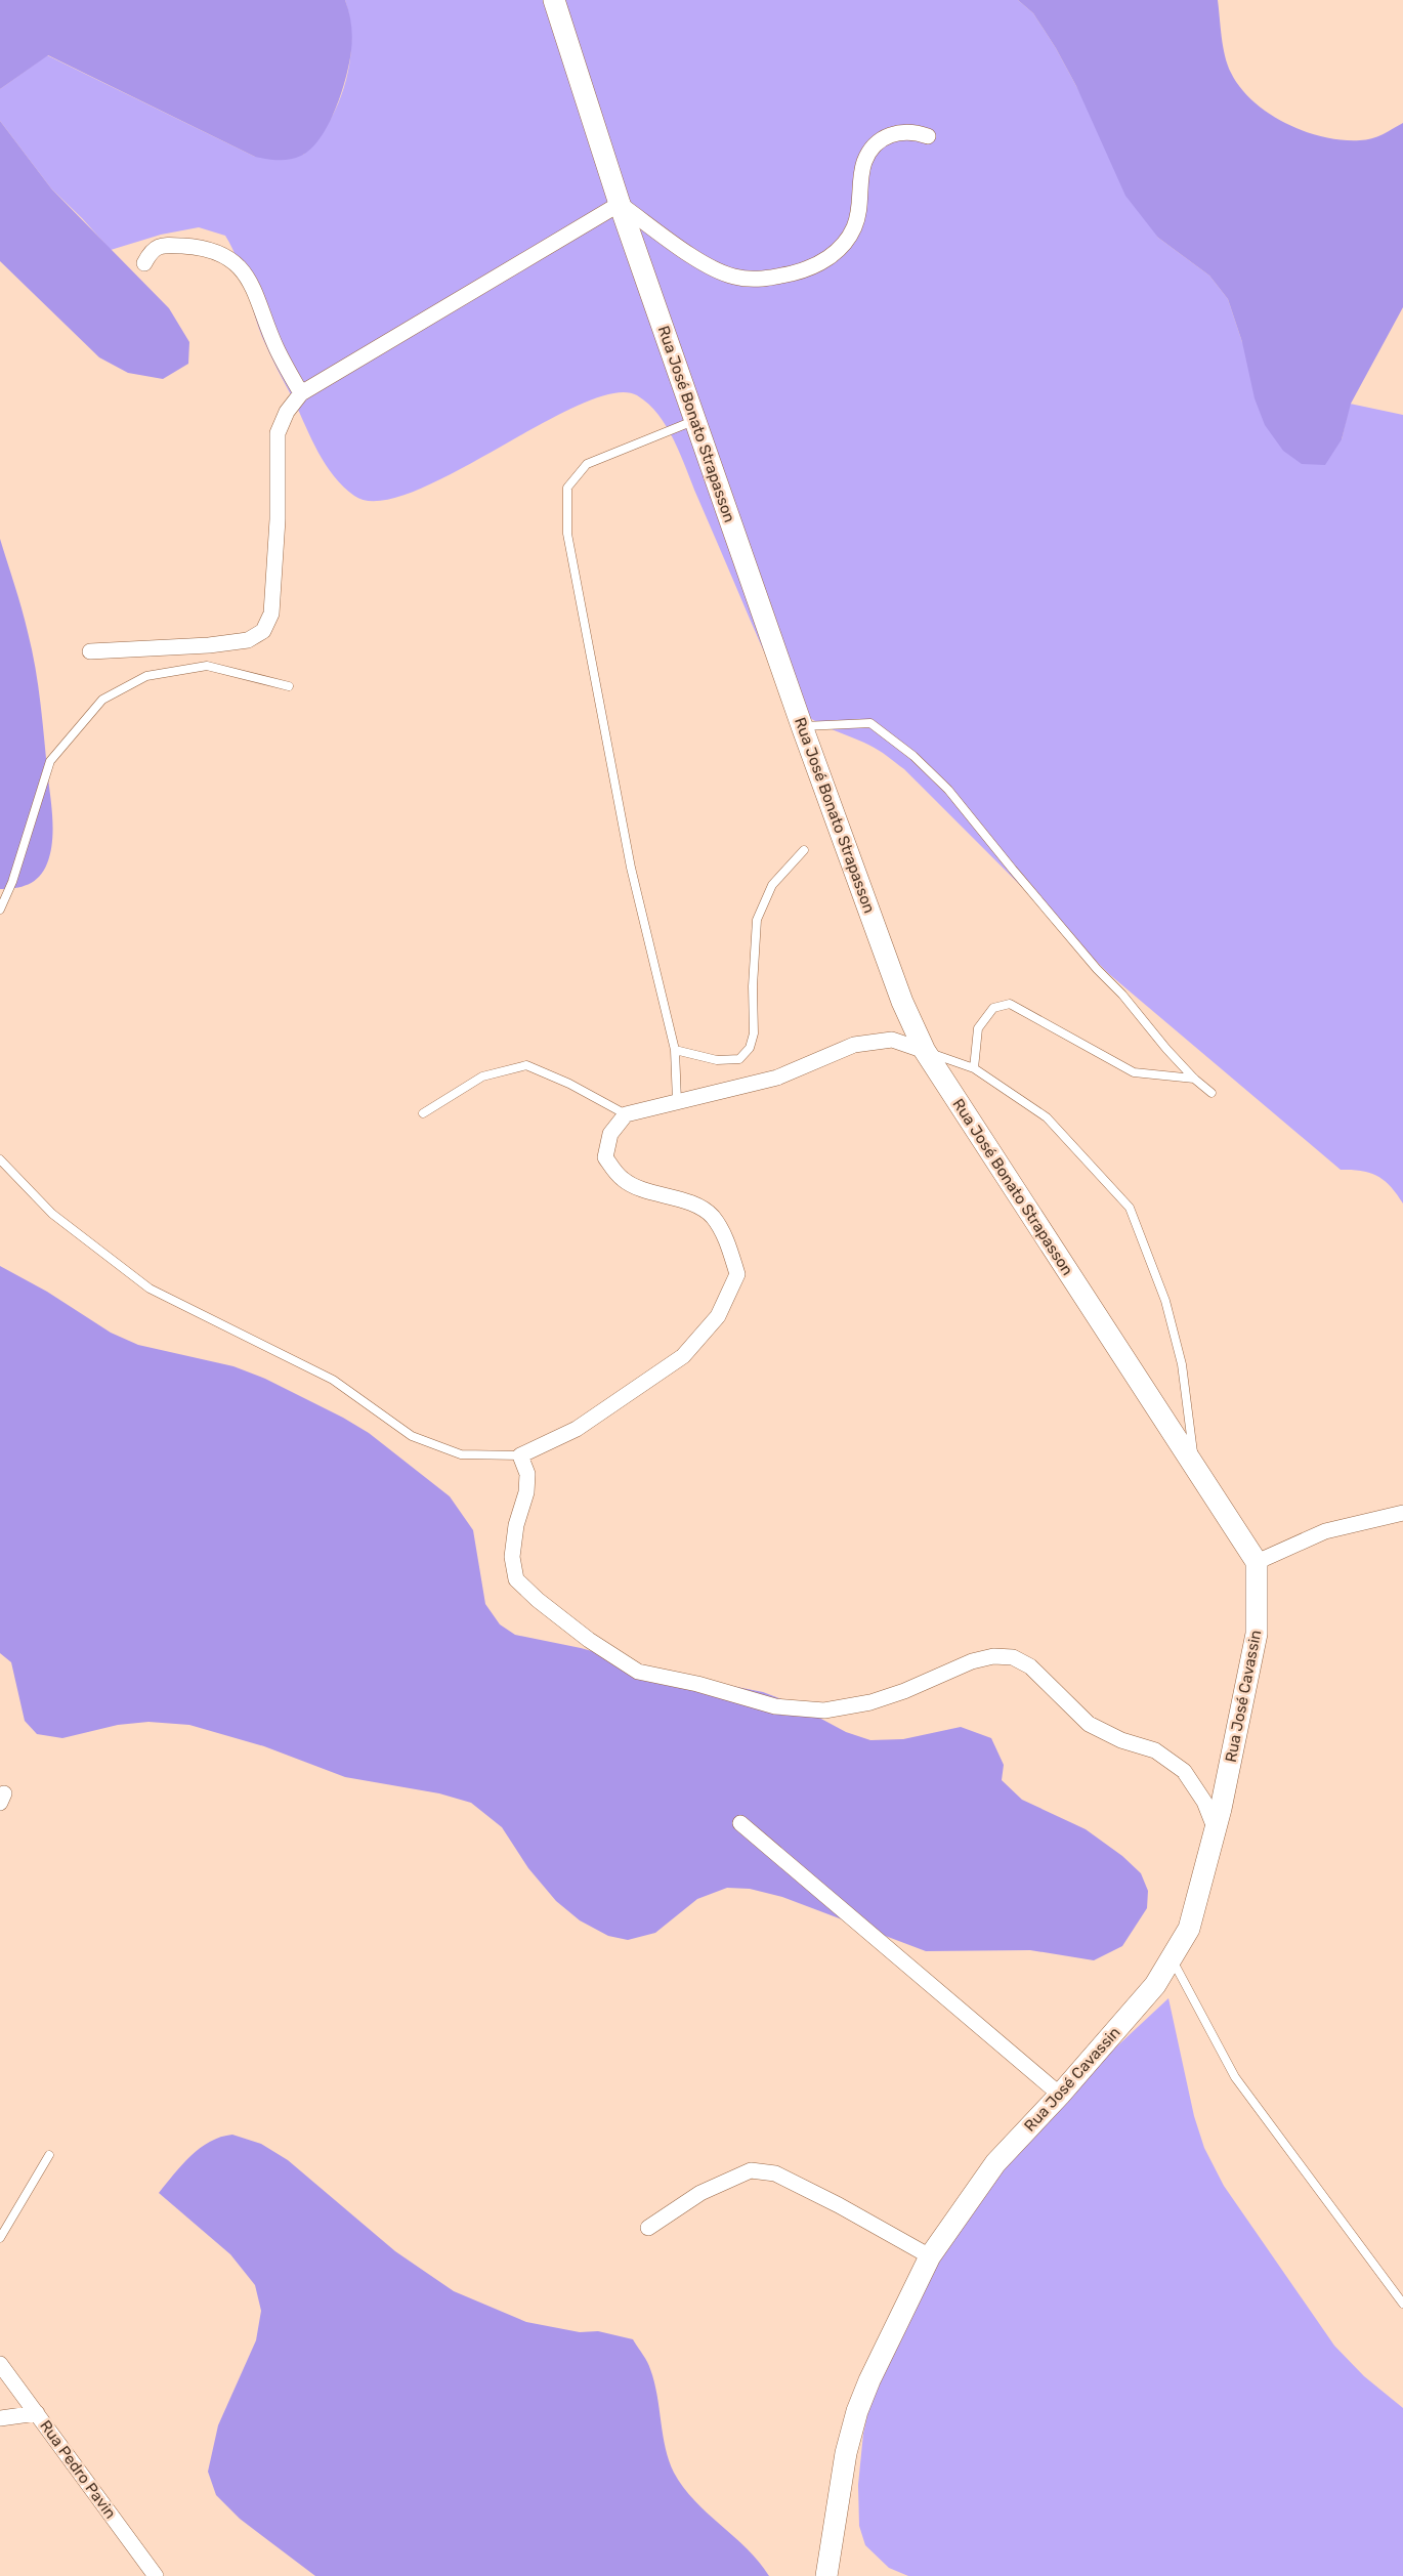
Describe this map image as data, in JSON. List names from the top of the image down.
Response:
{
  "streets": {
    "street": ["Rua José Bonato Strapasson", "Rua José Cavassin", "Rua Pedro Pavin"]
  },
  "crossings": [
    ["Rua José Bonato Strapasson", "Rua José Cavassin"]
  ]
}
